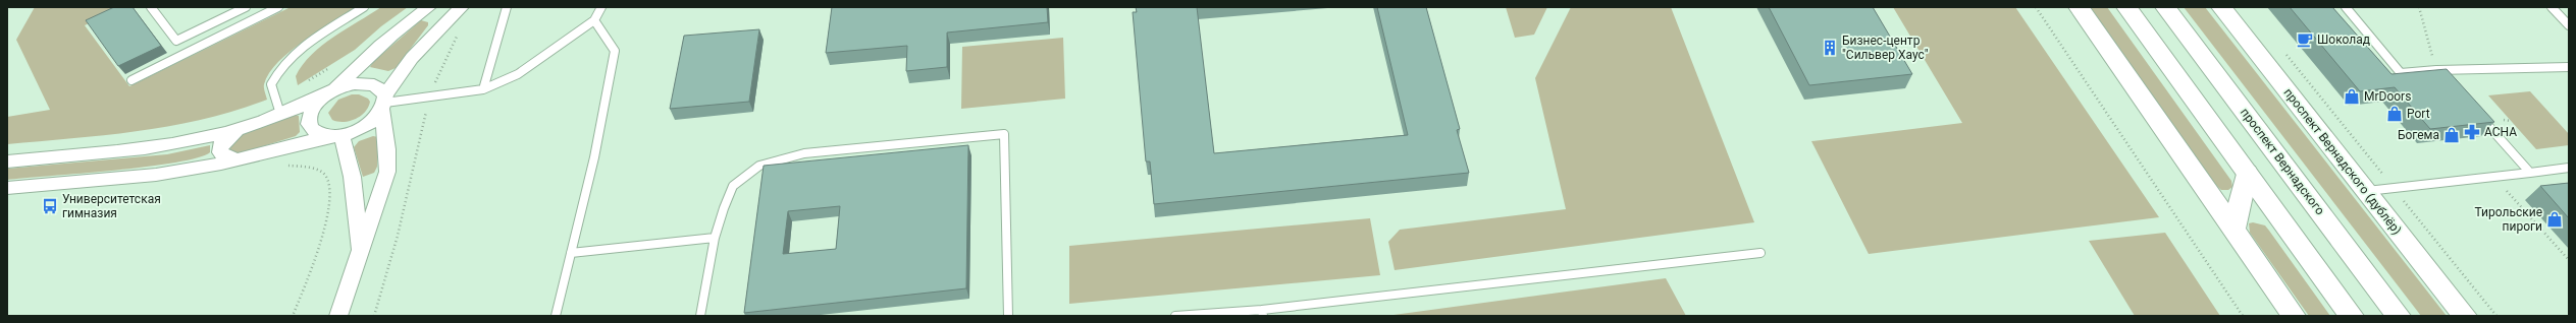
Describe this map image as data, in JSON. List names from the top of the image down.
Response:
{
  "streets": {
    "street": ["проспект Вернадского", "проспект Вернадского (дублёр)"]
  },
  "places": {
    "cafe": ["Шоколад"],
    "building": ["Бизнес-центр \"Сильвер Хаус\""],
    "shop": [
      "MrDoors",
      "Port",
      "Богема",
      "Тирольские пироги"
    ],
    "pharmacy": ["ACHA"],
    "bus stop": ["Университетская гимназия"]
  }
}
